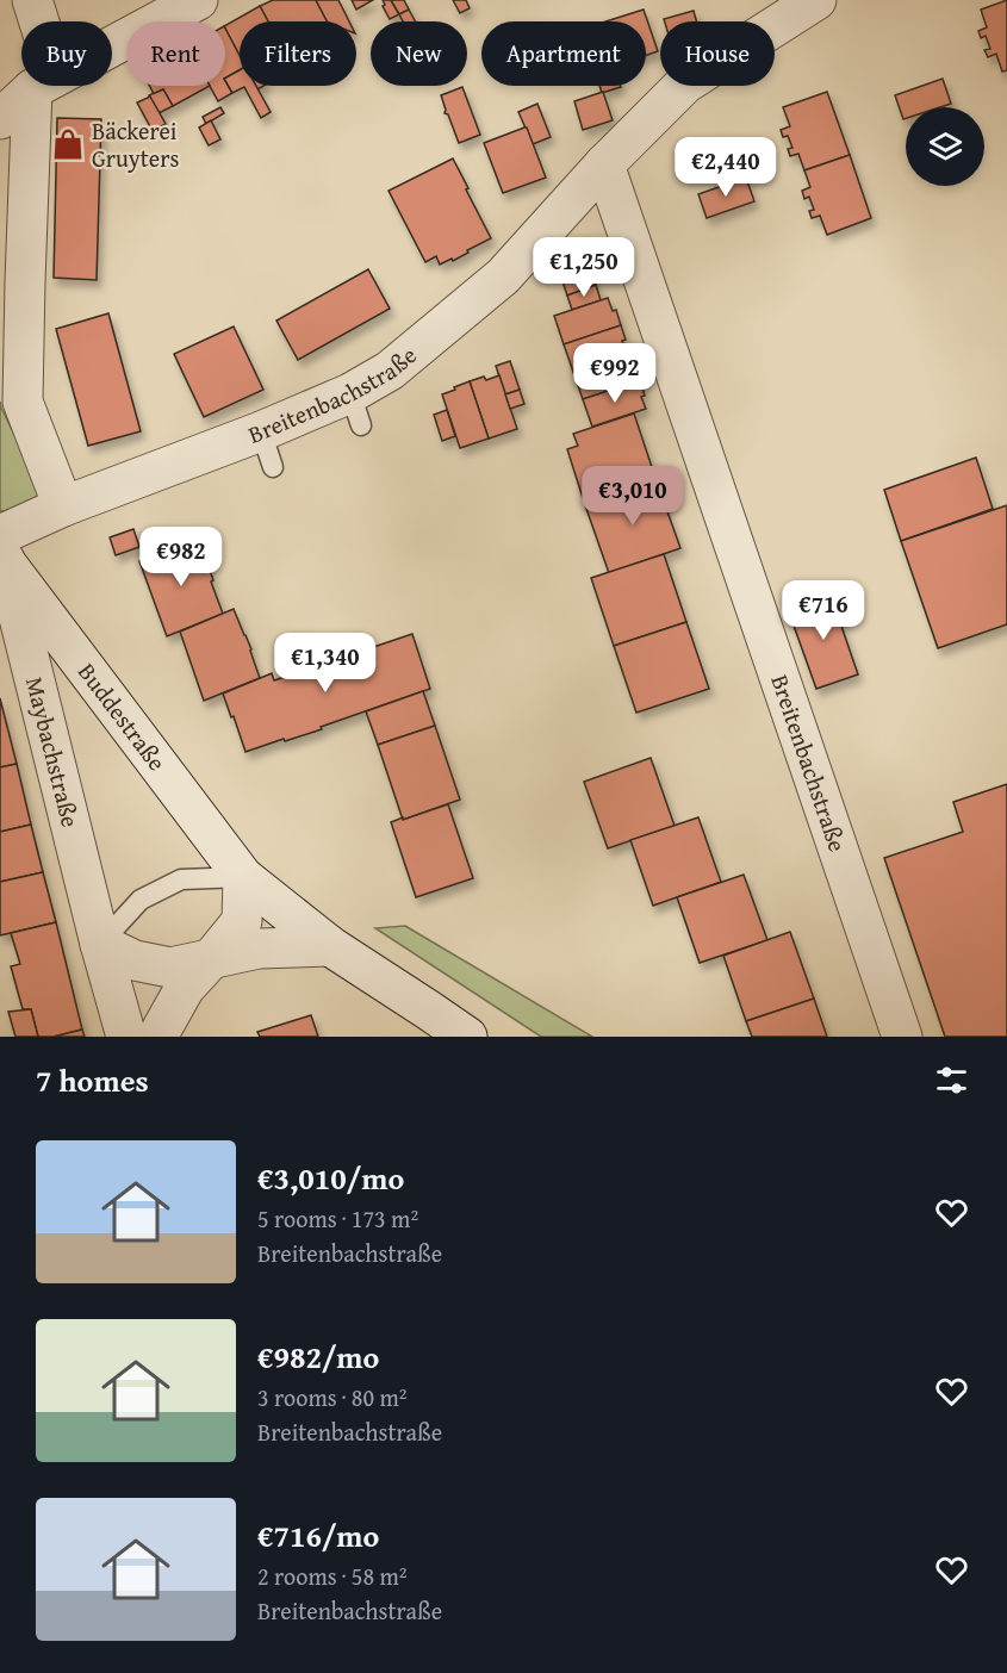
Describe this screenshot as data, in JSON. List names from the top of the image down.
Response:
{
  "streets": {
    "street": ["Breitenbachstraße", "Buddestraße", "Maybachstraße"]
  },
  "crossings": [
    ["Breitenbachstraße", "Buddestraße"],
    ["Breitenbachstraße", "Maybachstraße"],
    ["Buddestraße", "Maybachstraße"]
  ],
  "places": {
    "shop": ["Bäckerei Gruyters"]
  },
  "page": {
    "chip": [
      "Buy",
      "Rent",
      "Filters",
      "New",
      "Apartment",
      "House"
    ],
    "price": [
      "€2,440",
      "€1,250",
      "€992",
      "€3,010",
      "€982",
      "€716",
      "€1,340"
    ],
    "heading": "7 homes",
    "list": [
      {
        "name": "€3,010/mo",
        "note": "5 rooms · 173 m² · Breitenbachstraße"
      },
      {
        "name": "€982/mo",
        "note": "3 rooms · 80 m² · Breitenbachstraße"
      },
      {
        "name": "€716/mo",
        "note": "2 rooms · 58 m² · Breitenbachstraße"
      }
    ]
  }
}
